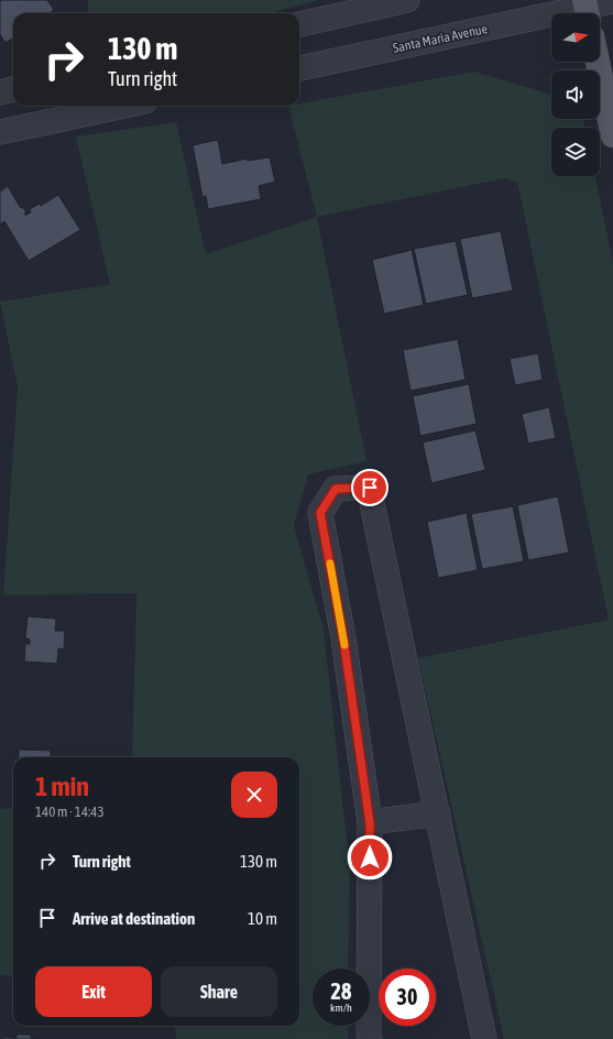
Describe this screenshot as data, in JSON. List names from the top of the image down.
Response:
{
  "streets": {
    "street": ["Santa Maria Avenue"]
  },
  "north": "right",
  "page": {
    "turn": ["130 m", "Turn right"],
    "heading": ["1 min", "140 m · 14:43"],
    "list": [
      {
        "name": "Turn right",
        "value": "130 m"
      },
      {
        "name": "Arrive at destination",
        "value": "10 m"
      }
    ],
    "buttons": ["Exit", "Share"],
    "speed": "28 km/h",
    "limit": "30"
  }
}
